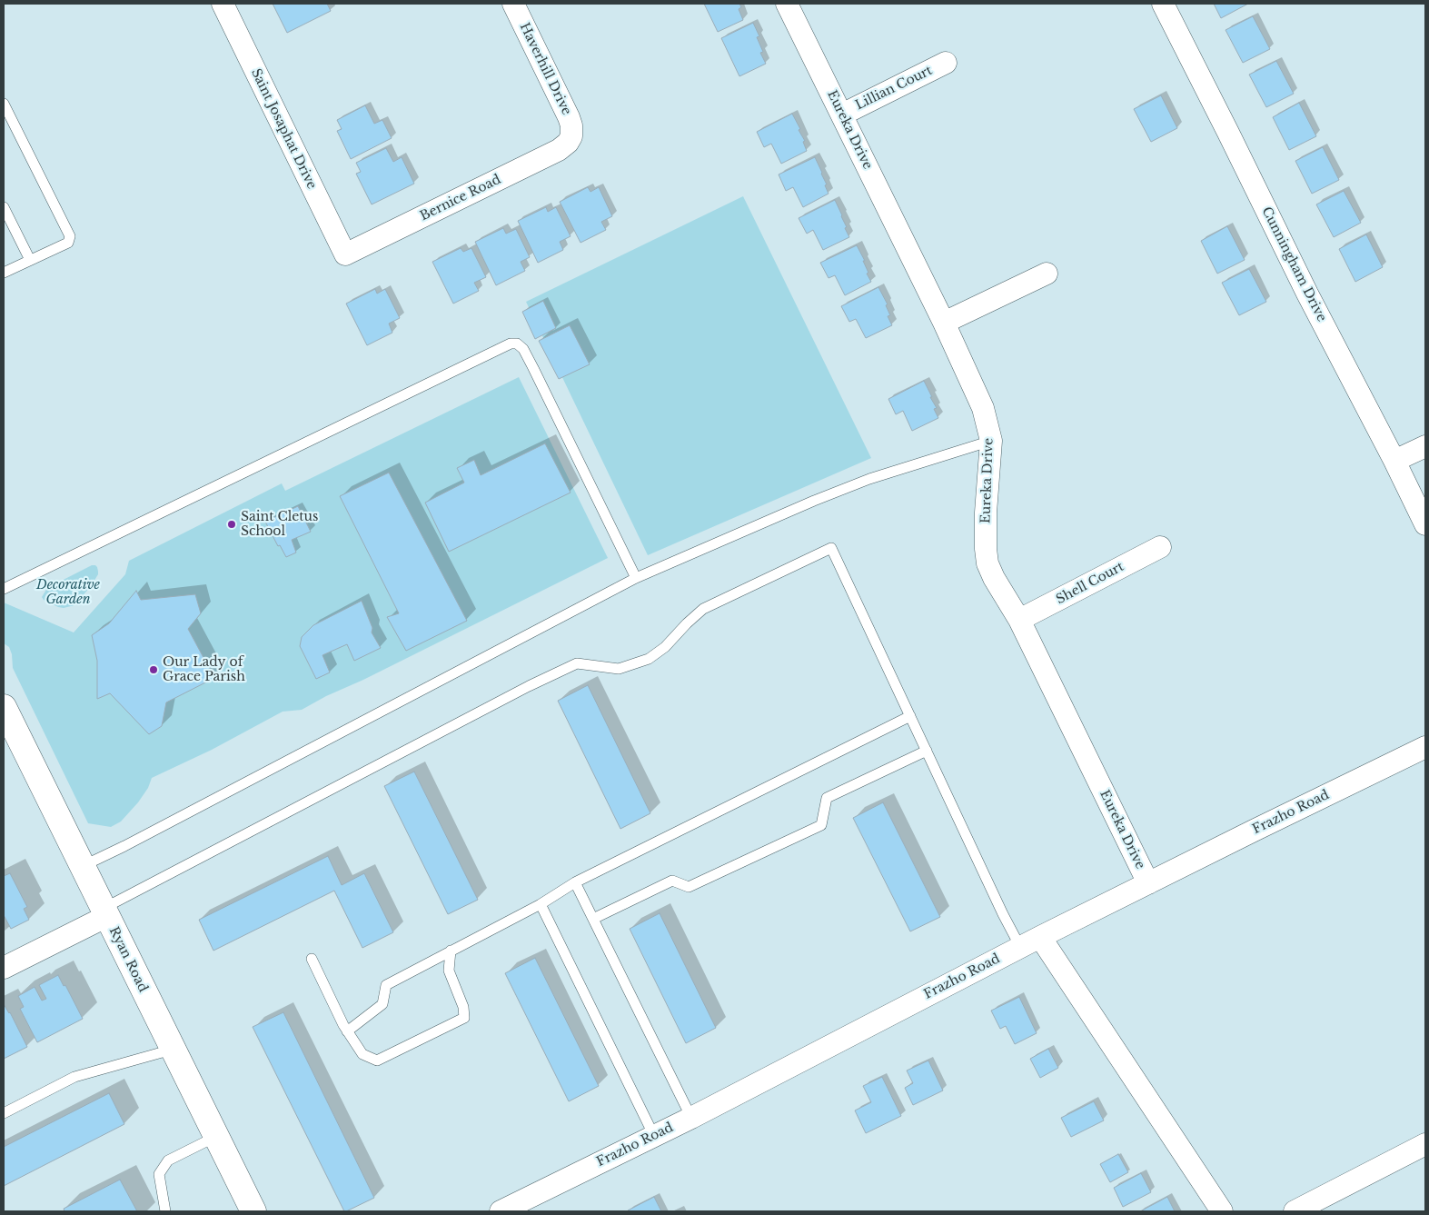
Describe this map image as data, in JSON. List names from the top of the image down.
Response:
{
  "streets": {
    "main road": ["Ryan Road"],
    "street": [
      "Haverhill Drive",
      "Lillian Court",
      "Saint Josaphat Drive",
      "Eureka Drive",
      "Bernice Road",
      "Cunningham Drive",
      "Shell Court",
      "Frazho Road"
    ]
  },
  "crossings": [
    ["Haverhill Drive", "Bernice Road"],
    ["Lillian Court", "Eureka Drive"],
    ["Saint Josaphat Drive", "Bernice Road"],
    ["Eureka Drive", "Shell Court"],
    ["Eureka Drive", "Frazho Road"]
  ],
  "parks": ["Decorative Garden"],
  "places": ["Saint Cletus School", "Our Lady of Grace Parish"]
}
